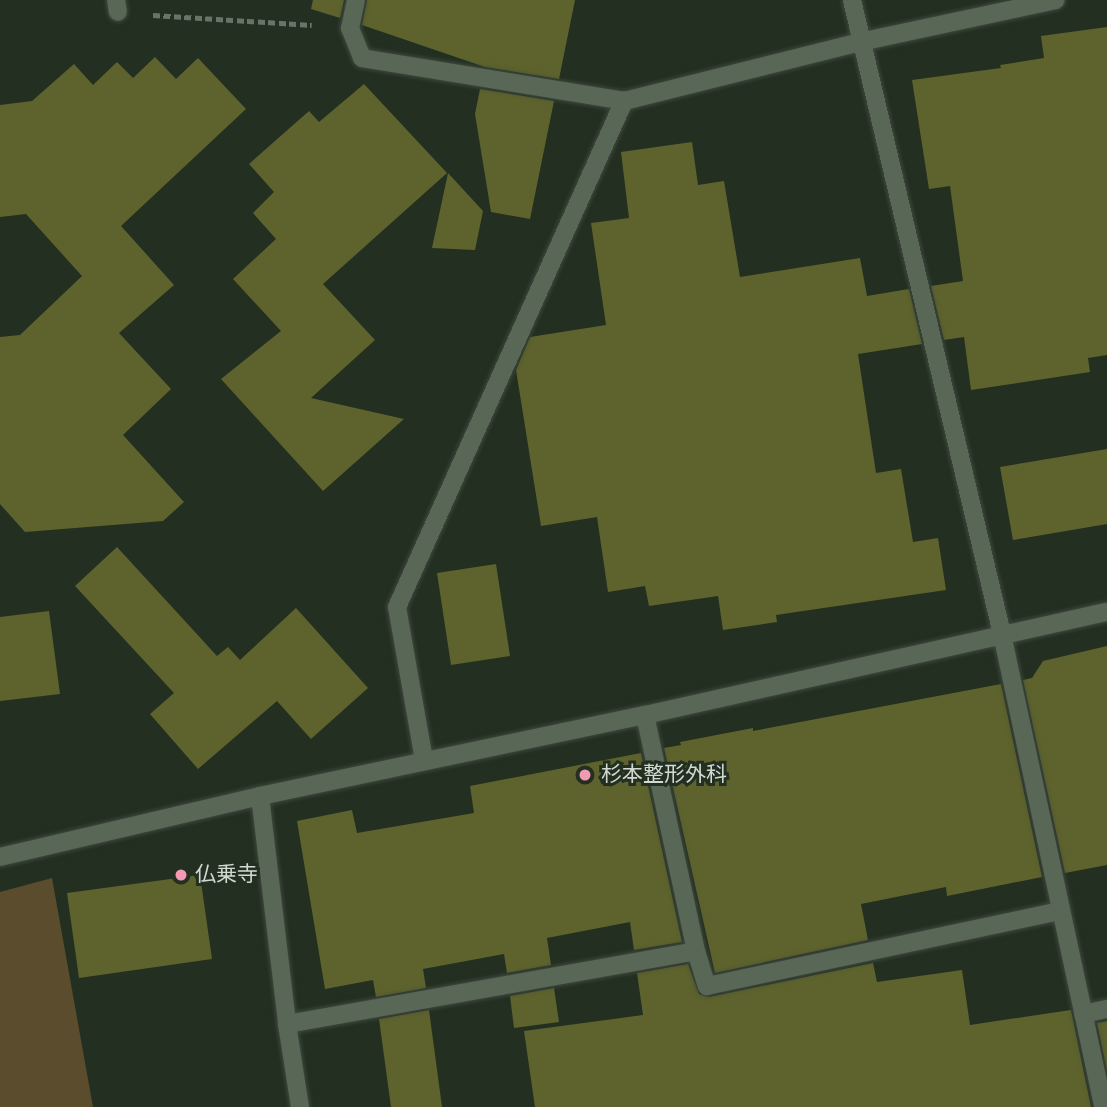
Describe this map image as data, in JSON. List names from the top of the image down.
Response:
{
  "places": ["杉本整形外科", "仏乗寺"]
}
